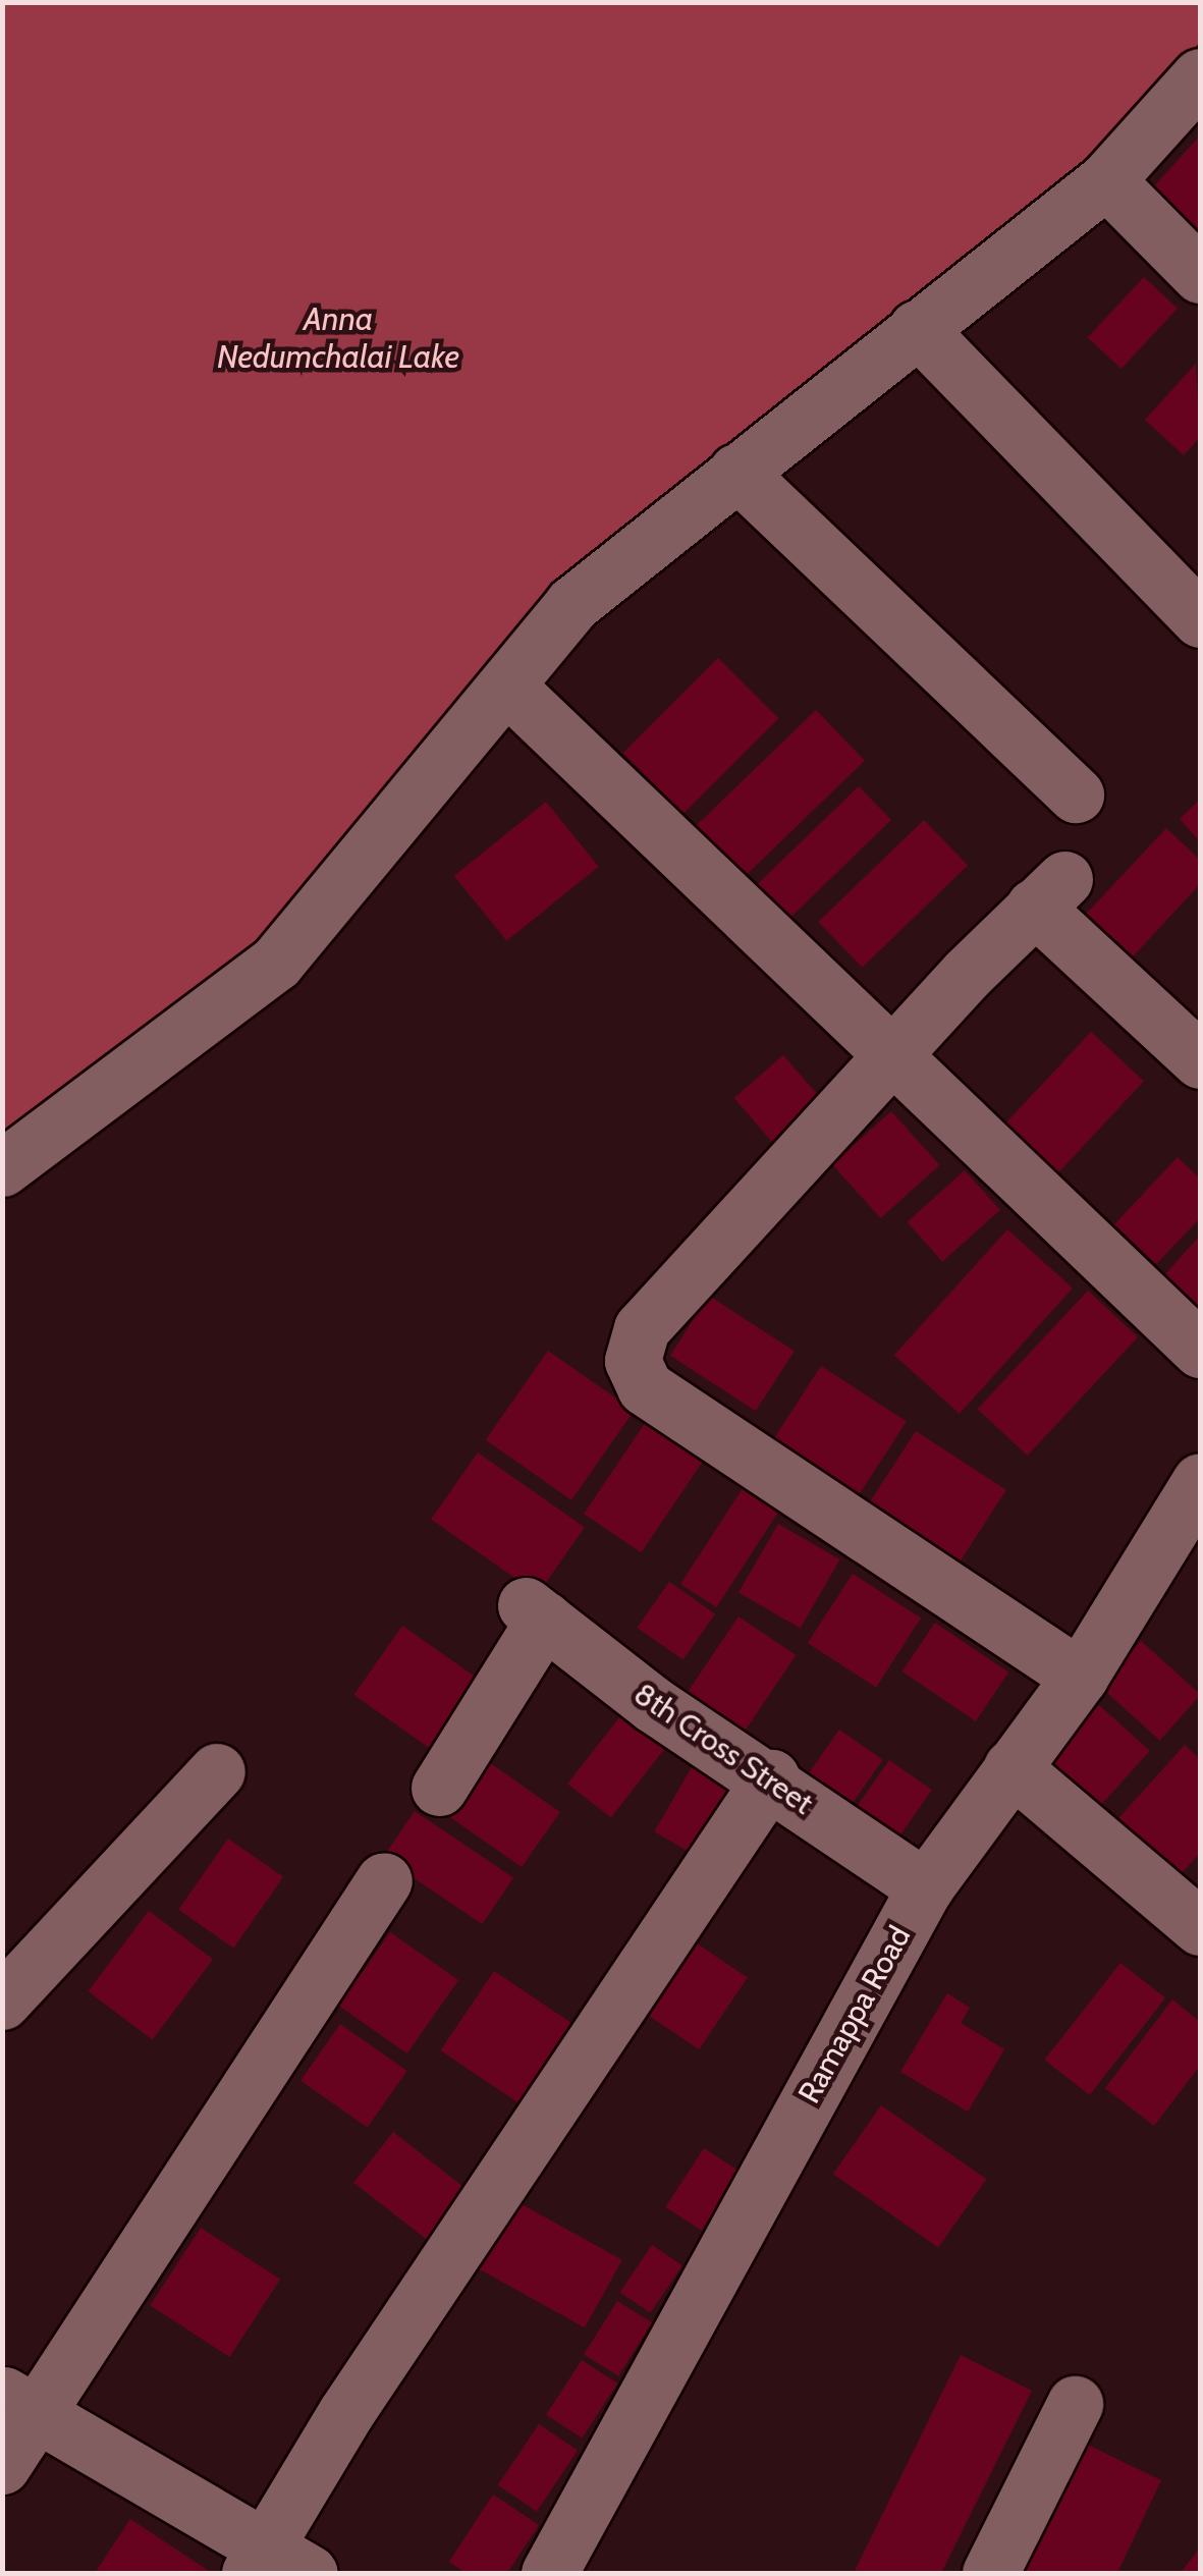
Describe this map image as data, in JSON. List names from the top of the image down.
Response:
{
  "streets": {
    "street": ["8th Cross Street", "Ramappa Road"]
  },
  "crossings": [
    ["8th Cross Street", "Ramappa Road"]
  ],
  "water": ["Anna Nedumchalai Lake"]
}
